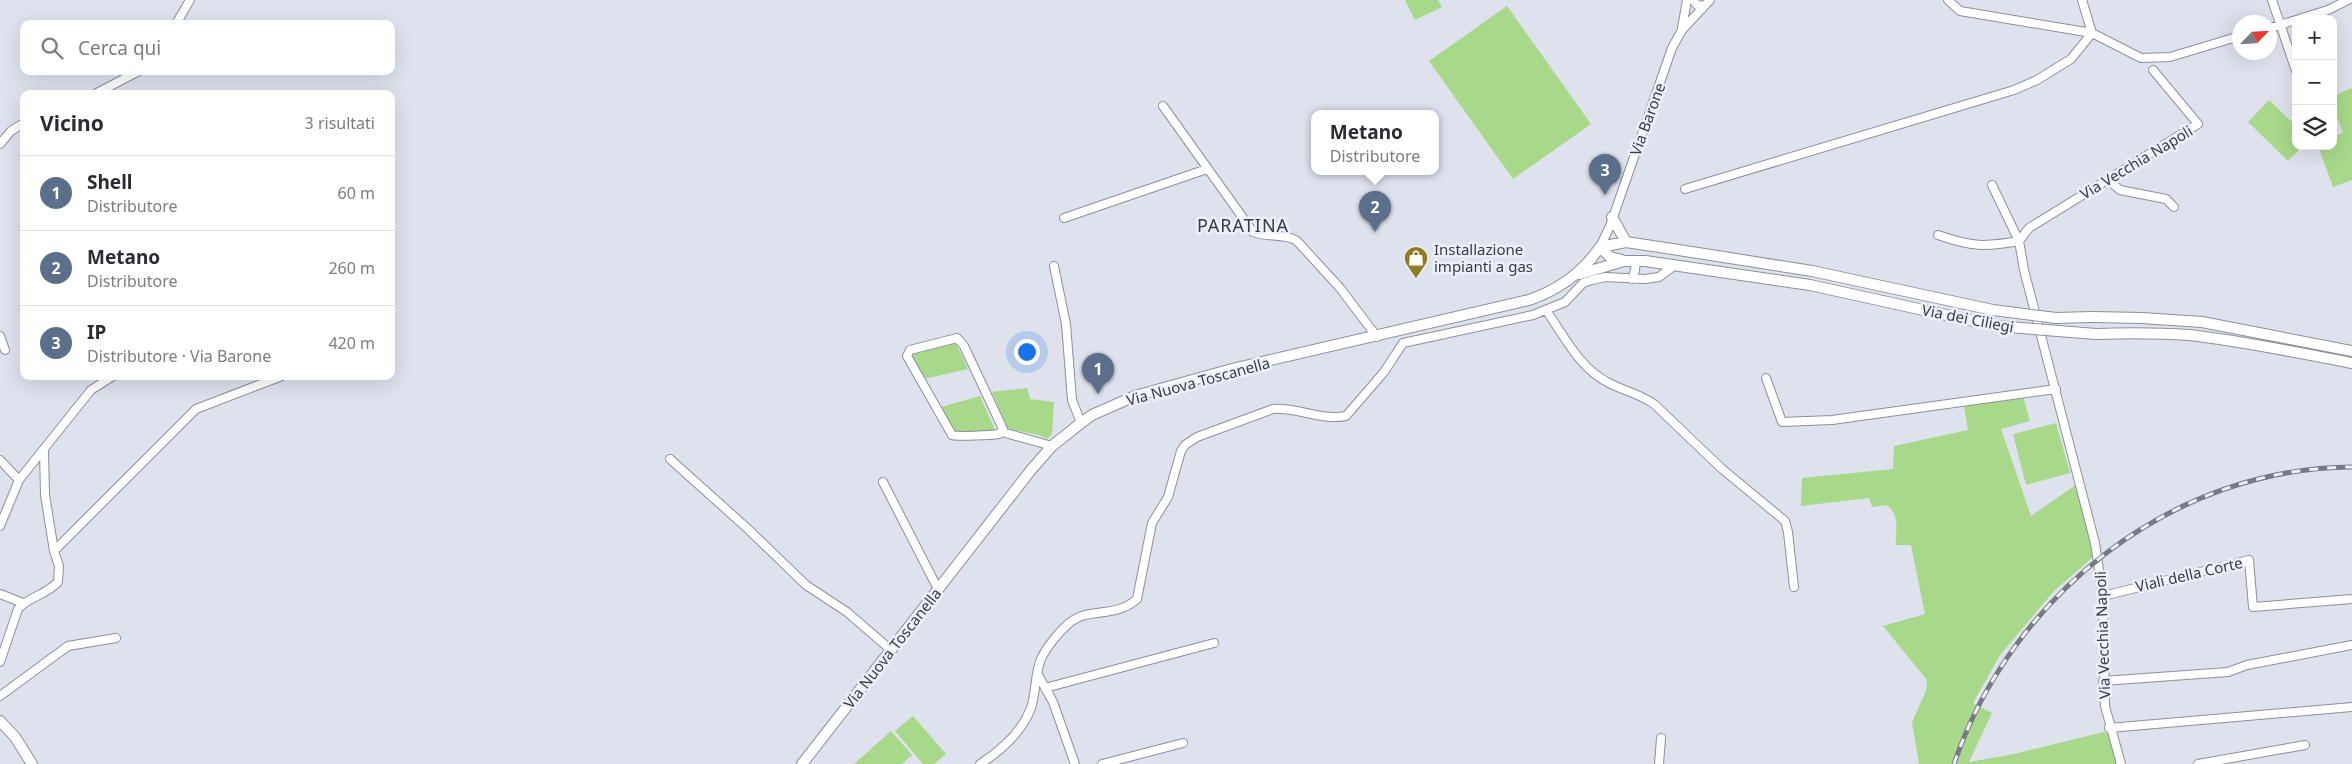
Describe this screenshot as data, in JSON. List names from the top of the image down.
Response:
{
  "streets": {
    "main road": ["Via dei Ciliegi", "Via Nuova Toscanella"],
    "street": ["Via Barone", "Via Vecchia Napoli", "Viali della Corte"]
  },
  "crossings": [
    ["Via Barone", "Via dei Ciliegi"],
    ["Via Barone", "Via Nuova Toscanella"],
    ["Via Vecchia Napoli", "Viali della Corte"],
    ["Via dei Ciliegi", "Via Nuova Toscanella"]
  ],
  "districts": ["PARATINA"],
  "places": {
    "shop": ["Installazione impianti a gas"]
  },
  "north": "top right",
  "page": {
    "map_buttons": ["+", "−"],
    "search": "Cerca qui",
    "heading": ["Vicino", "3 risultati"],
    "popup": ["Metano", "Distributore"],
    "pins": ["3", "2", "1"],
    "list": [
      {
        "mark": "1",
        "name": "Shell",
        "note": "Distributore",
        "value": "60 m"
      },
      {
        "mark": "2",
        "name": "Metano",
        "note": "Distributore",
        "value": "260 m"
      },
      {
        "mark": "3",
        "name": "IP",
        "note": "Distributore · Via Barone",
        "value": "420 m"
      }
    ]
  }
}
